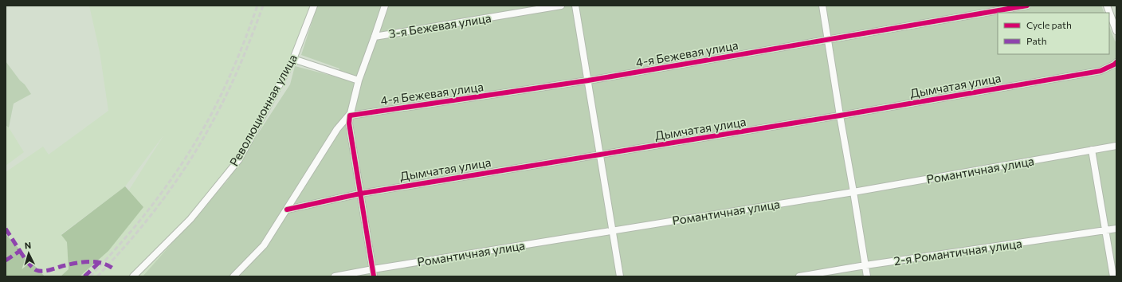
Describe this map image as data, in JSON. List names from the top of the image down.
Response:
{
  "streets": {
    "street": [
      "3-я Бежевая улица",
      "4-я Бежевая улица",
      "Дымчатая улица",
      "Революционная улица",
      "Романтичная улица",
      "2-я Романтичная улица"
    ]
  },
  "legend": ["Cycle path", "Path"],
  "north": "top"
}
